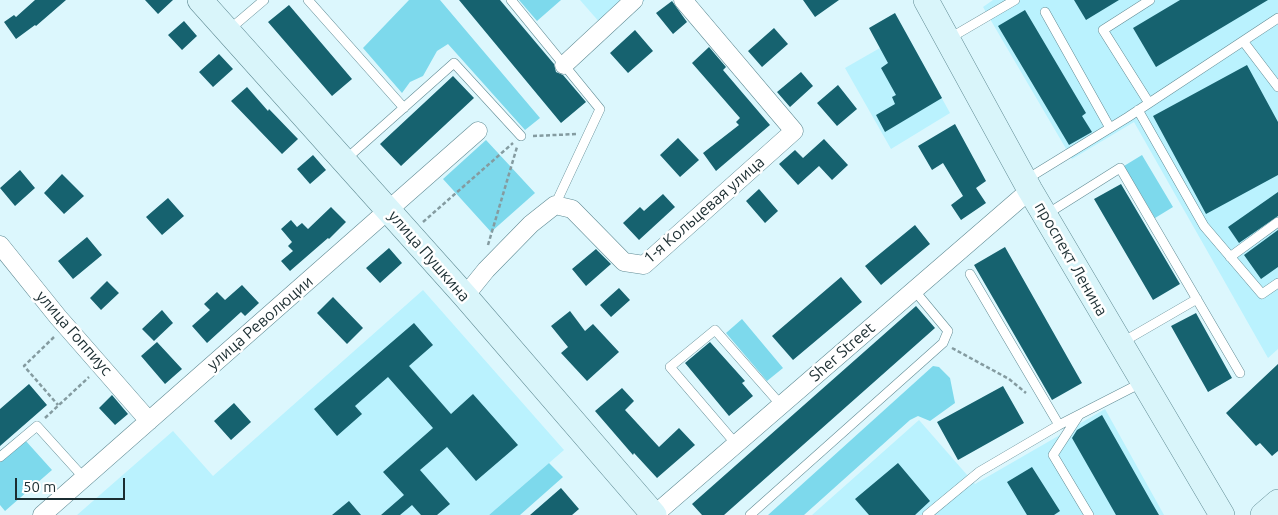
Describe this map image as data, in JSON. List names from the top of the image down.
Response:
{
  "streets": {
    "street": [
      "1-я Кольцевая улица",
      "улица Пушкина",
      "проспект Ленина",
      "улица Революции",
      "улица Гоппиус",
      "Sher Street"
    ]
  },
  "crossings": [
    ["улица Пушкина", "улица Революции"],
    ["улица Пушкина", "Sher Street"],
    ["проспект Ленина", "Sher Street"],
    ["улица Революции", "улица Гоппиус"]
  ],
  "scale_bar": "50 m"
}
